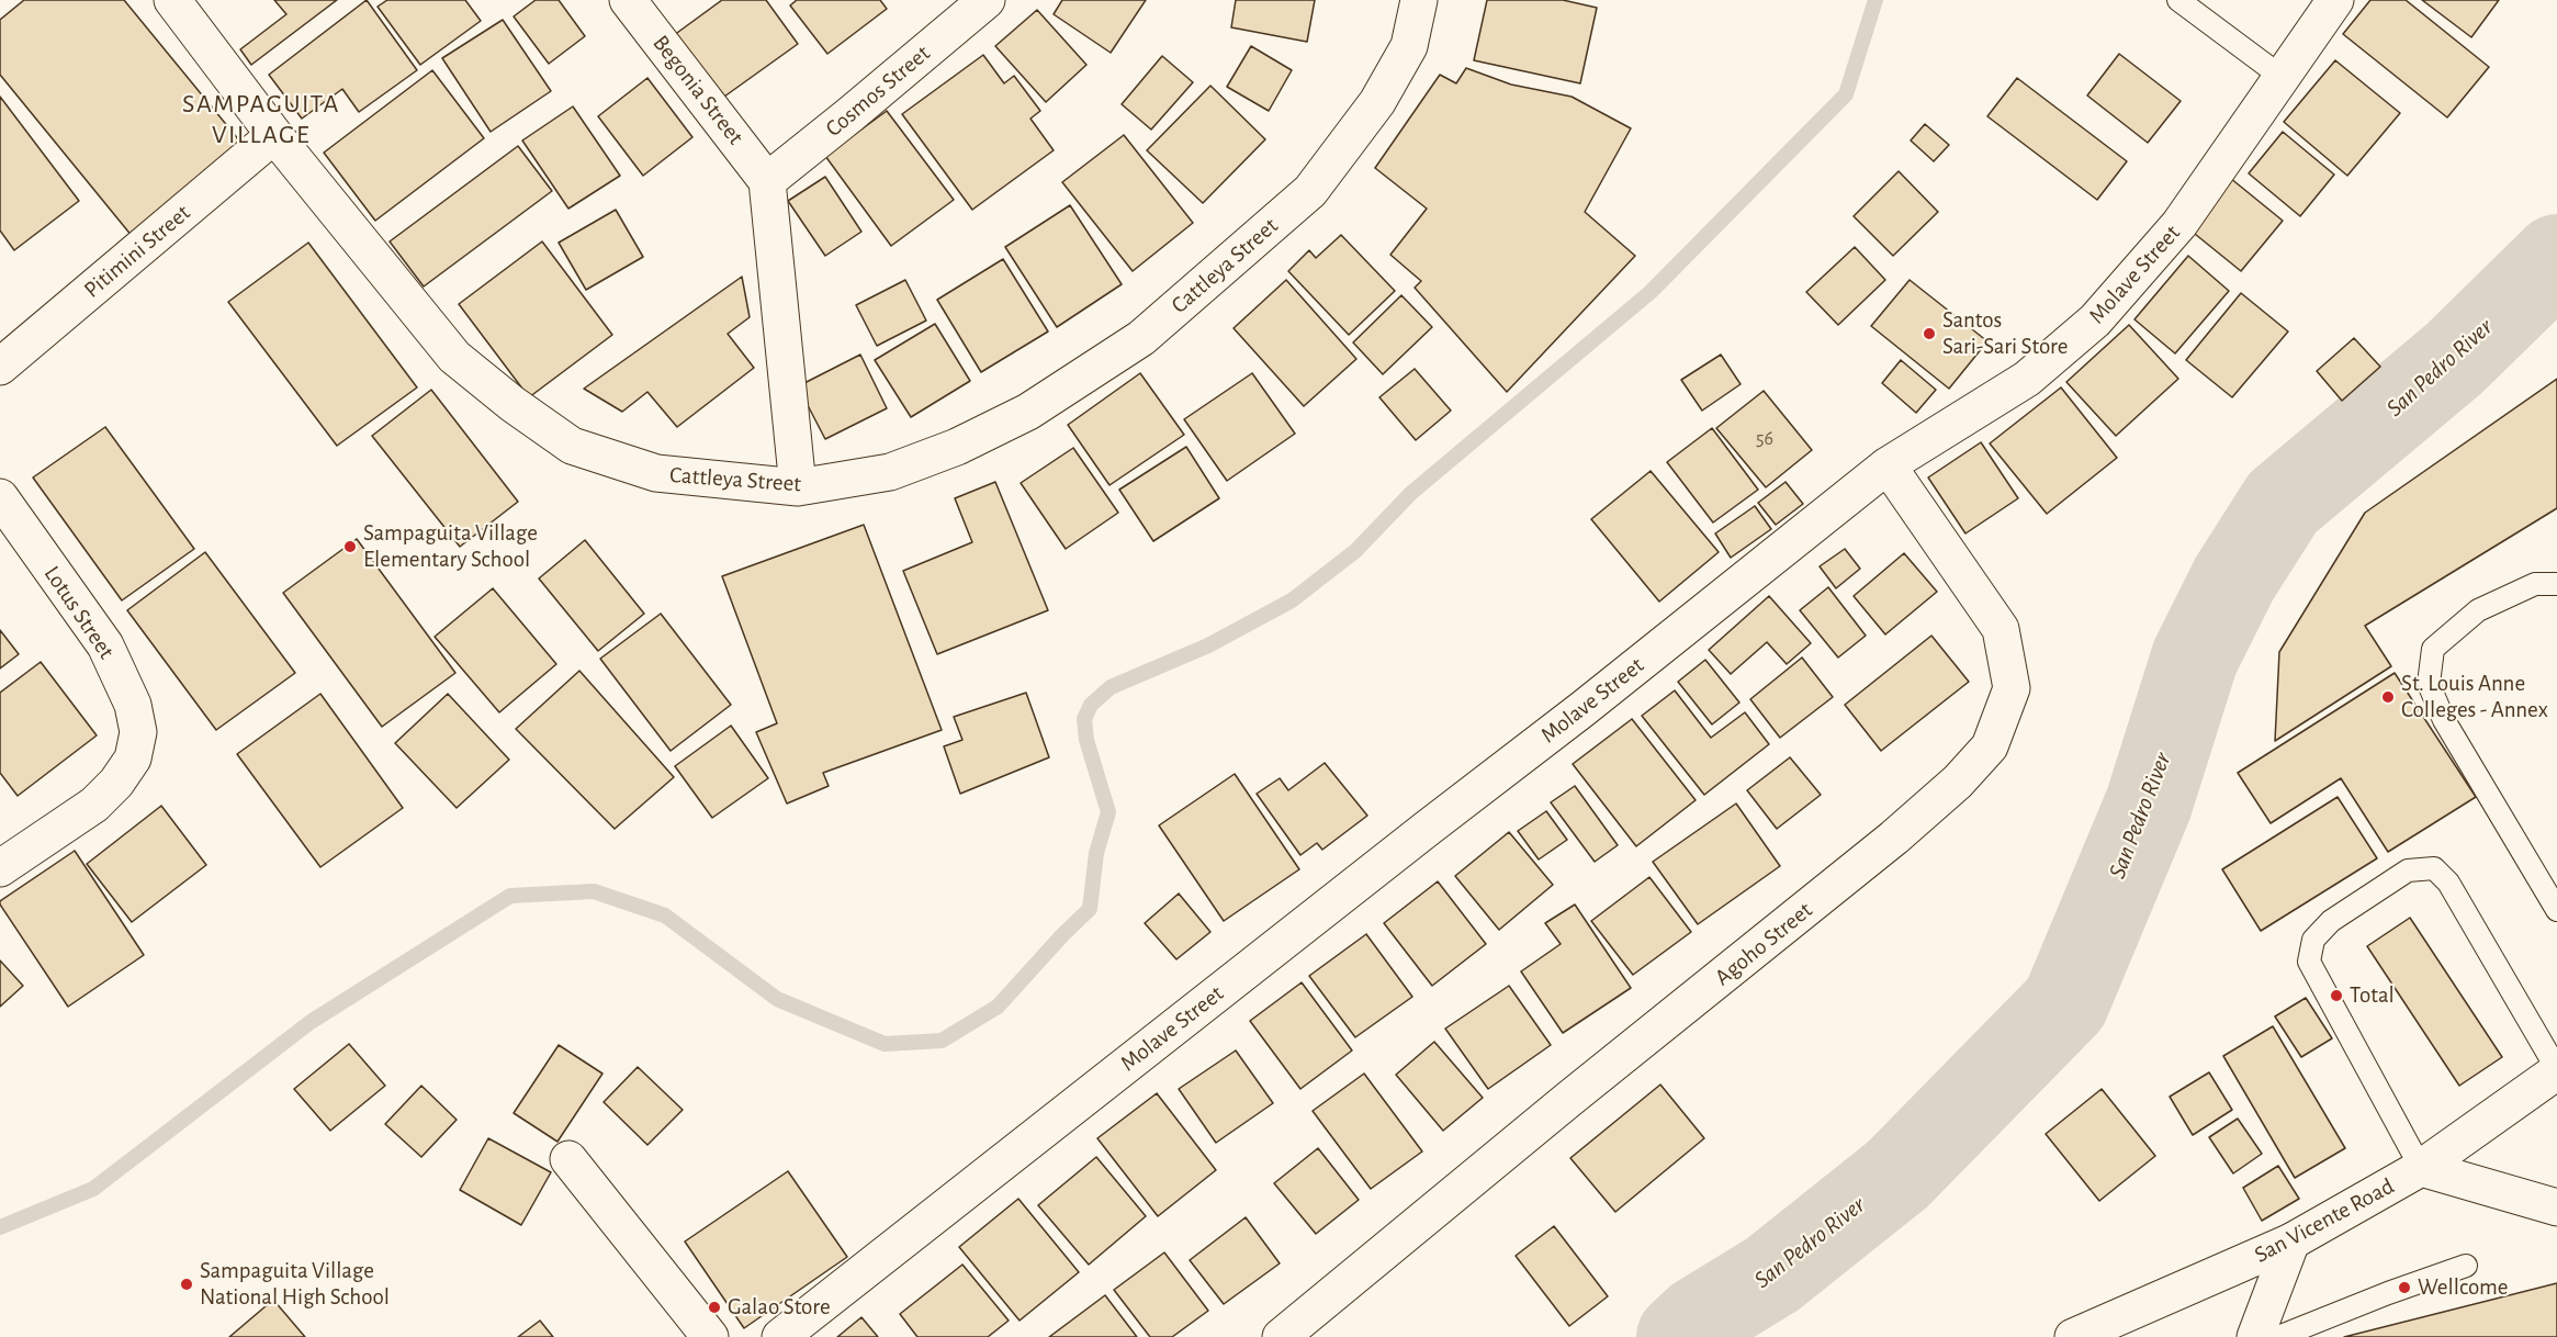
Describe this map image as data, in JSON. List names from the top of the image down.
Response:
{
  "streets": {
    "street": [
      "Begonia Street",
      "Cosmos Street",
      "Pitimini Street",
      "Cattleya Street",
      "Molave Street",
      "Lotus Street",
      "Agoho Street",
      "San Vicente Road"
    ]
  },
  "crossings": [
    ["Begonia Street", "Cosmos Street"],
    ["Pitimini Street", "Cattleya Street"],
    ["Molave Street", "Agoho Street"]
  ],
  "districts": ["SAMPAGUITA VILLAGE"],
  "water": ["San Pedro River"],
  "places": [
    "Santos Sari-Sari Store",
    "Sampaguita Village Elementary School",
    "St. Louis Anne Colleges - Annex",
    "Total",
    "Sampaguita Village National High School",
    "Wellcome",
    "Galao Store"
  ],
  "house_numbers": ["56"]
}
